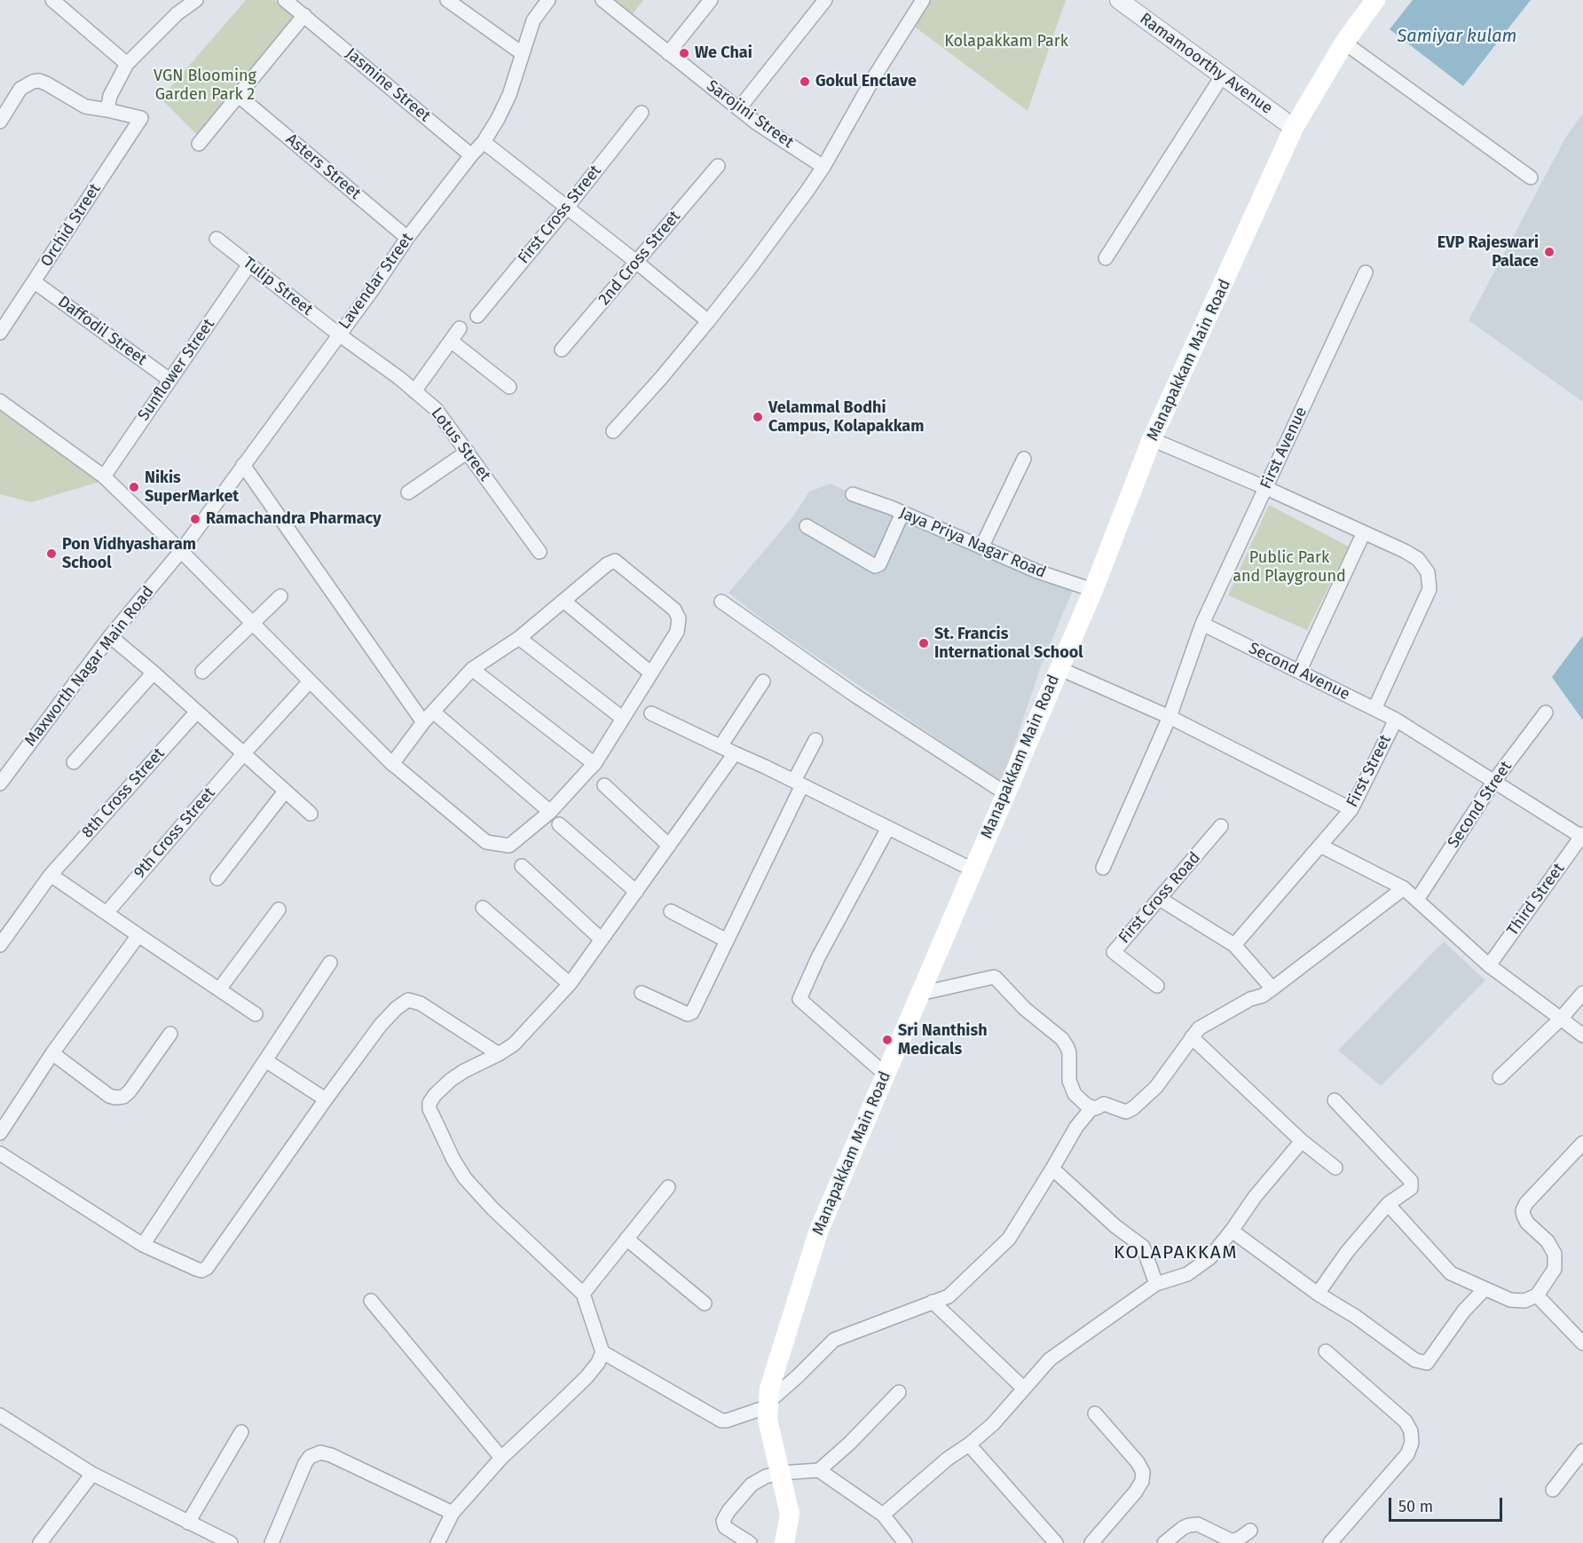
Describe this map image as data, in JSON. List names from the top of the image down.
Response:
{
  "streets": {
    "main road": ["Manapakkam Main Road"],
    "street": [
      "Ramamoorthy Avenue",
      "Jasmine Street",
      "Sarojini Street",
      "Asters Street",
      "First Cross Street",
      "Orchid Street",
      "2nd Cross Street",
      "Lavendar Street",
      "Tulip Street",
      "Daffodil Street",
      "Sunflower Street",
      "Lotus Street",
      "First Avenue",
      "Jaya Priya Nagar Road",
      "Maxworth Nagar Main Road",
      "Second Avenue",
      "First Street",
      "8th Cross Street",
      "Second Street",
      "9th Cross Street",
      "First Cross Road",
      "Third Street"
    ]
  },
  "crossings": [
    ["Ramamoorthy Avenue", "Manapakkam Main Road"],
    ["Jasmine Street", "Lavendar Street"],
    ["Asters Street", "Lavendar Street"],
    ["Orchid Street", "Daffodil Street"],
    ["Lavendar Street", "Tulip Street"],
    ["Lavendar Street", "Lotus Street"],
    ["Lavendar Street", "Maxworth Nagar Main Road"],
    ["Tulip Street", "Sunflower Street"],
    ["Tulip Street", "Lotus Street"],
    ["Daffodil Street", "Sunflower Street"],
    ["Manapakkam Main Road", "Jaya Priya Nagar Road"],
    ["First Avenue", "Second Avenue"],
    ["Second Avenue", "First Street"],
    ["Second Avenue", "Second Street"],
    ["Second Avenue", "Third Street"]
  ],
  "districts": ["KOLAPAKKAM"],
  "water": ["Samiyar kulam"],
  "parks": ["Kolapakkam Park", "VGN Blooming Garden Park 2", "Public Park and Playground"],
  "places": [
    "We Chai",
    "Gokul Enclave",
    "EVP Rajeswari Palace",
    "Velammal Bodhi Campus, Kolapakkam",
    "Nikis SuperMarket",
    "Ramachandra Pharmacy",
    "Pon Vidhyasharam School",
    "St. Francis International School",
    "Sri Nanthish Medicals"
  ],
  "scale_bar": "50 m"
}
